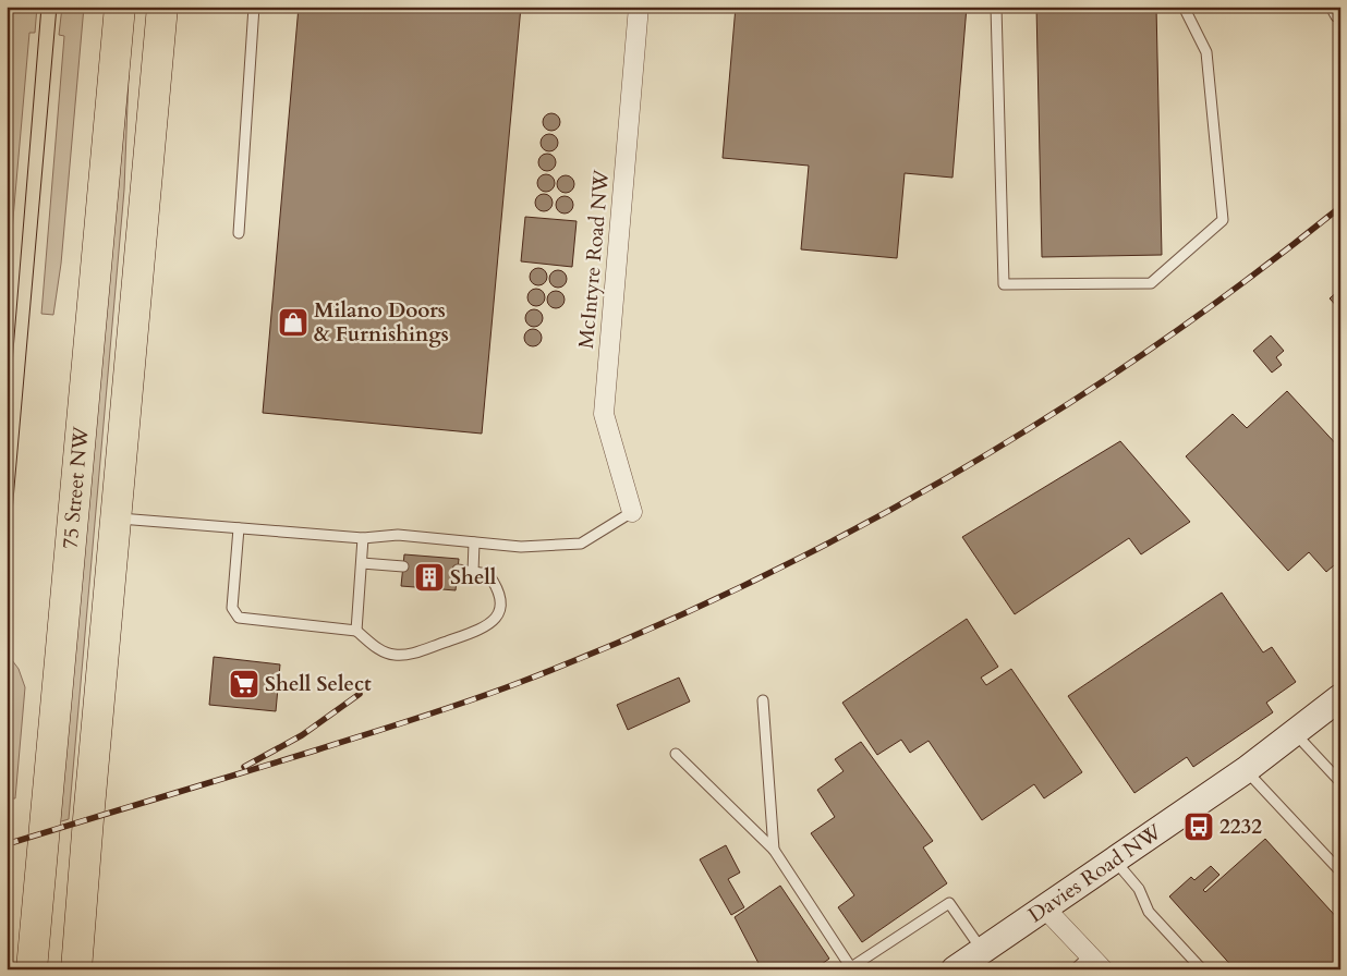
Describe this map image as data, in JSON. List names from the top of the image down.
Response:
{
  "streets": {
    "main road": ["75 Street NW"],
    "street": ["McIntyre Road NW", "Davies Road NW"]
  },
  "places": {
    "shop": ["Milano Doors & Furnishings"],
    "building": ["Shell"],
    "supermarket": ["Shell Select"],
    "bus stop": ["2232"]
  }
}
